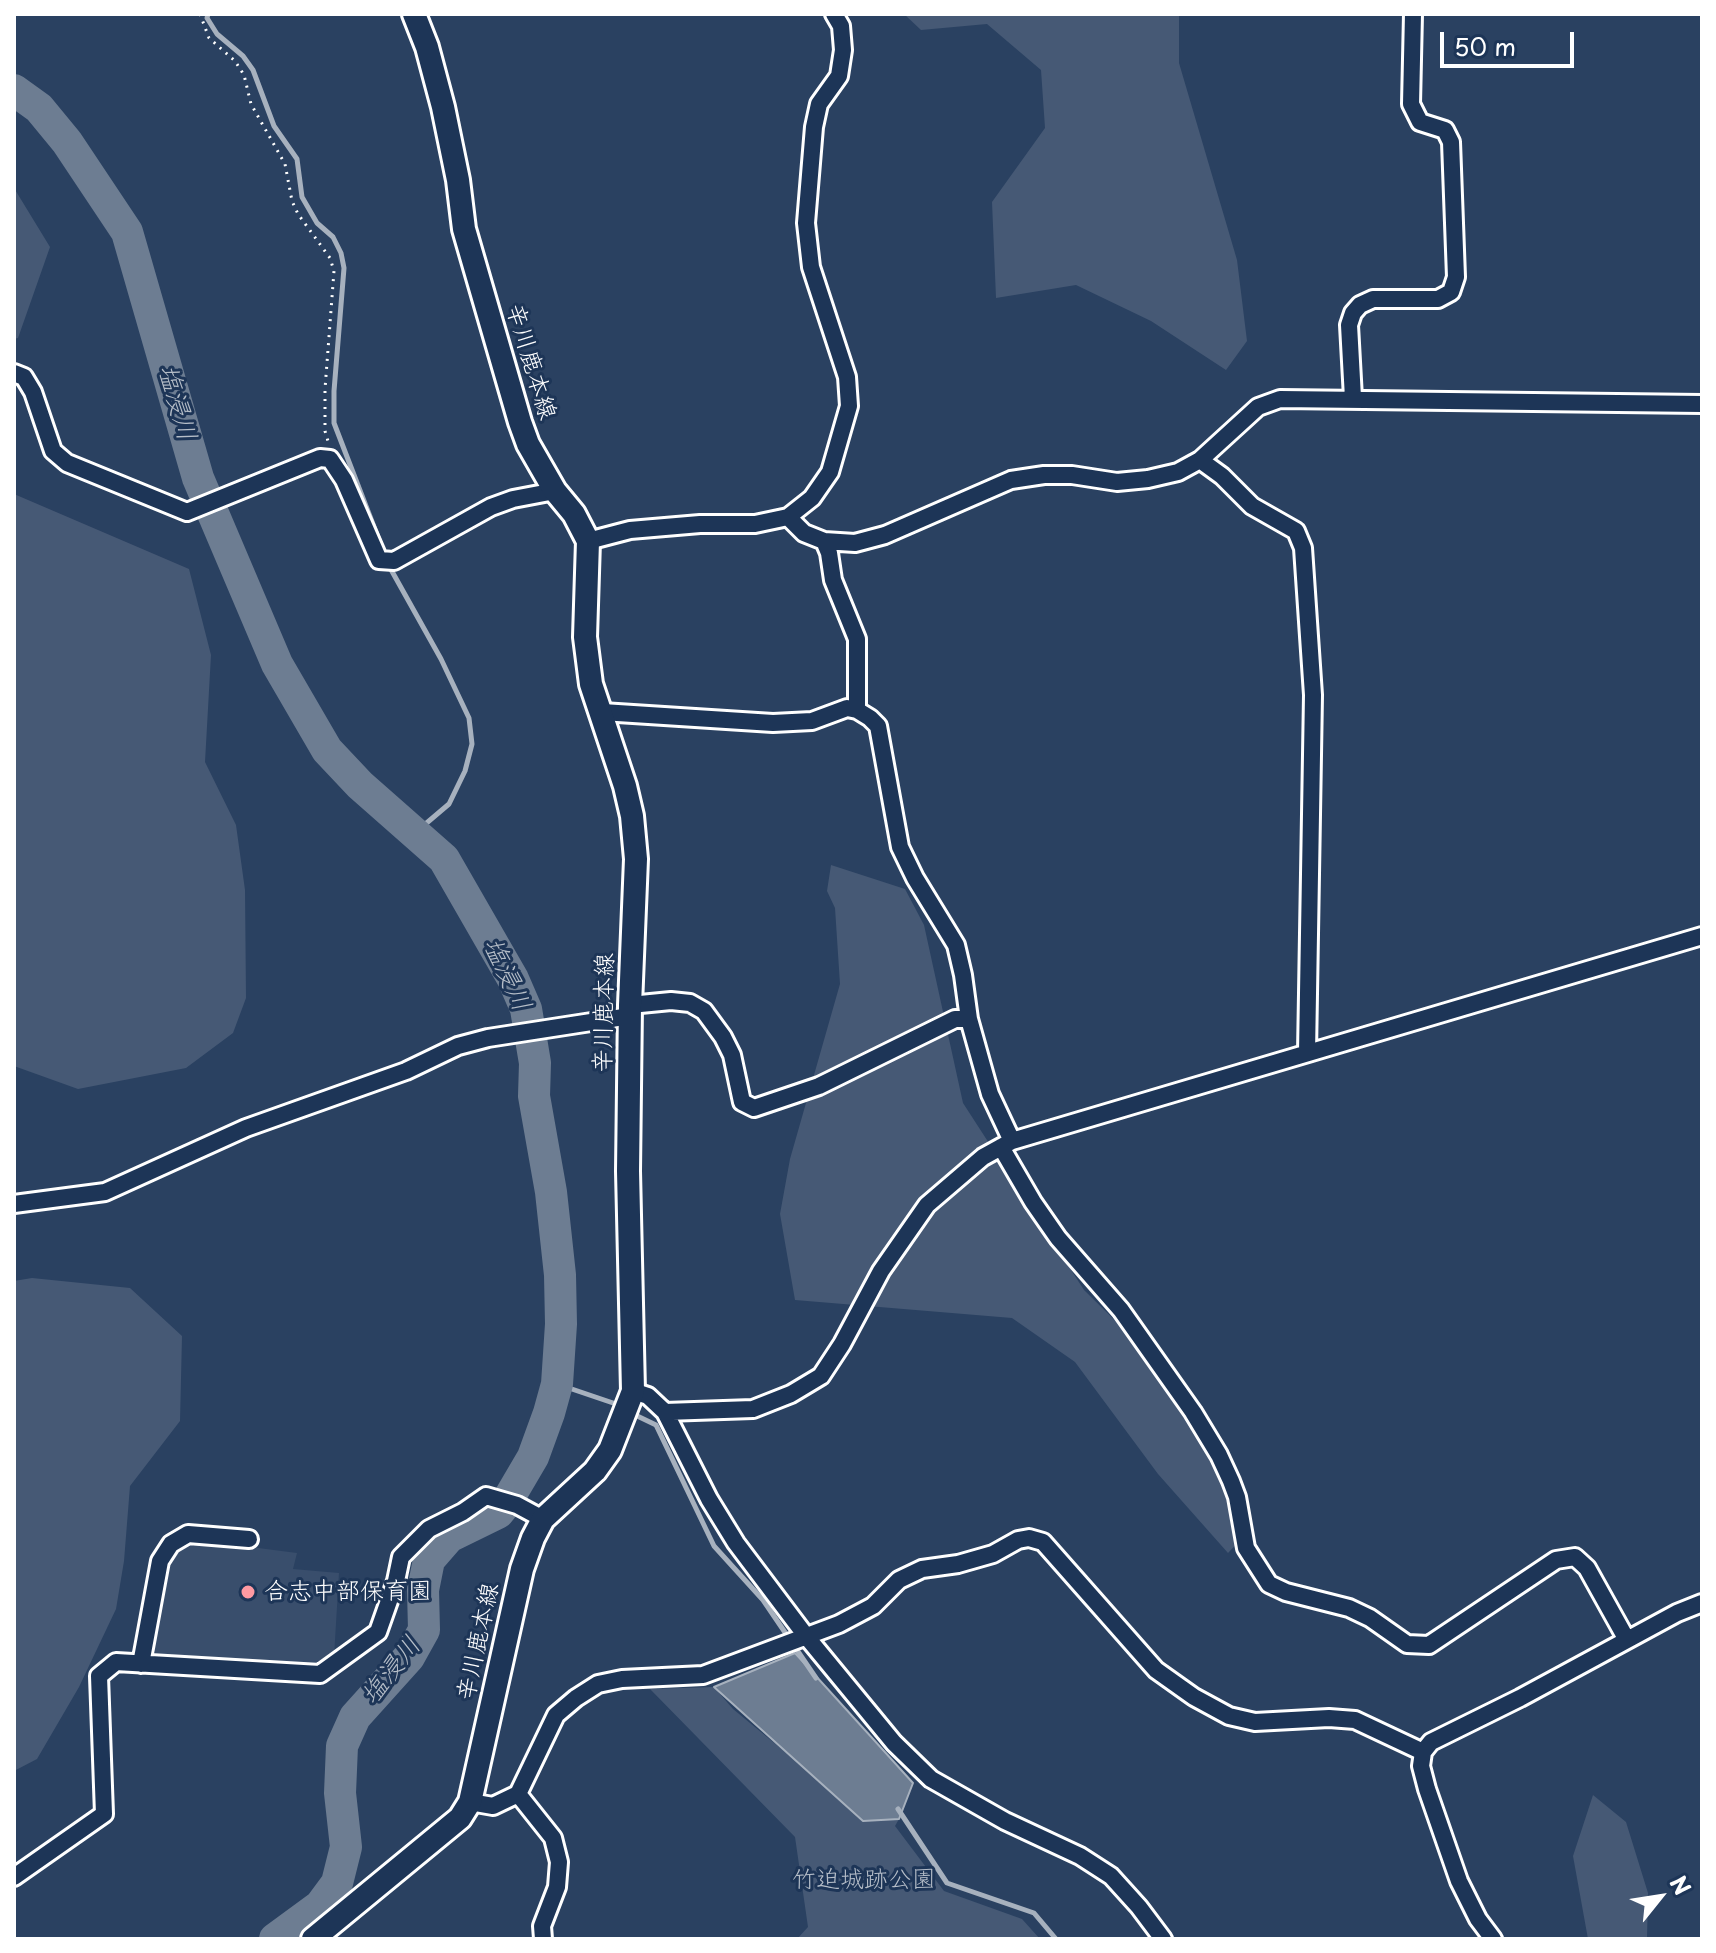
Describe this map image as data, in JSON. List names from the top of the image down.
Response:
{
  "streets": {
    "main road": ["辛川鹿本線"]
  },
  "water": ["塩浸川"],
  "parks": ["竹迫城跡公園"],
  "places": ["合志中部保育園"],
  "scale_bar": "50 m",
  "north": "top right"
}
